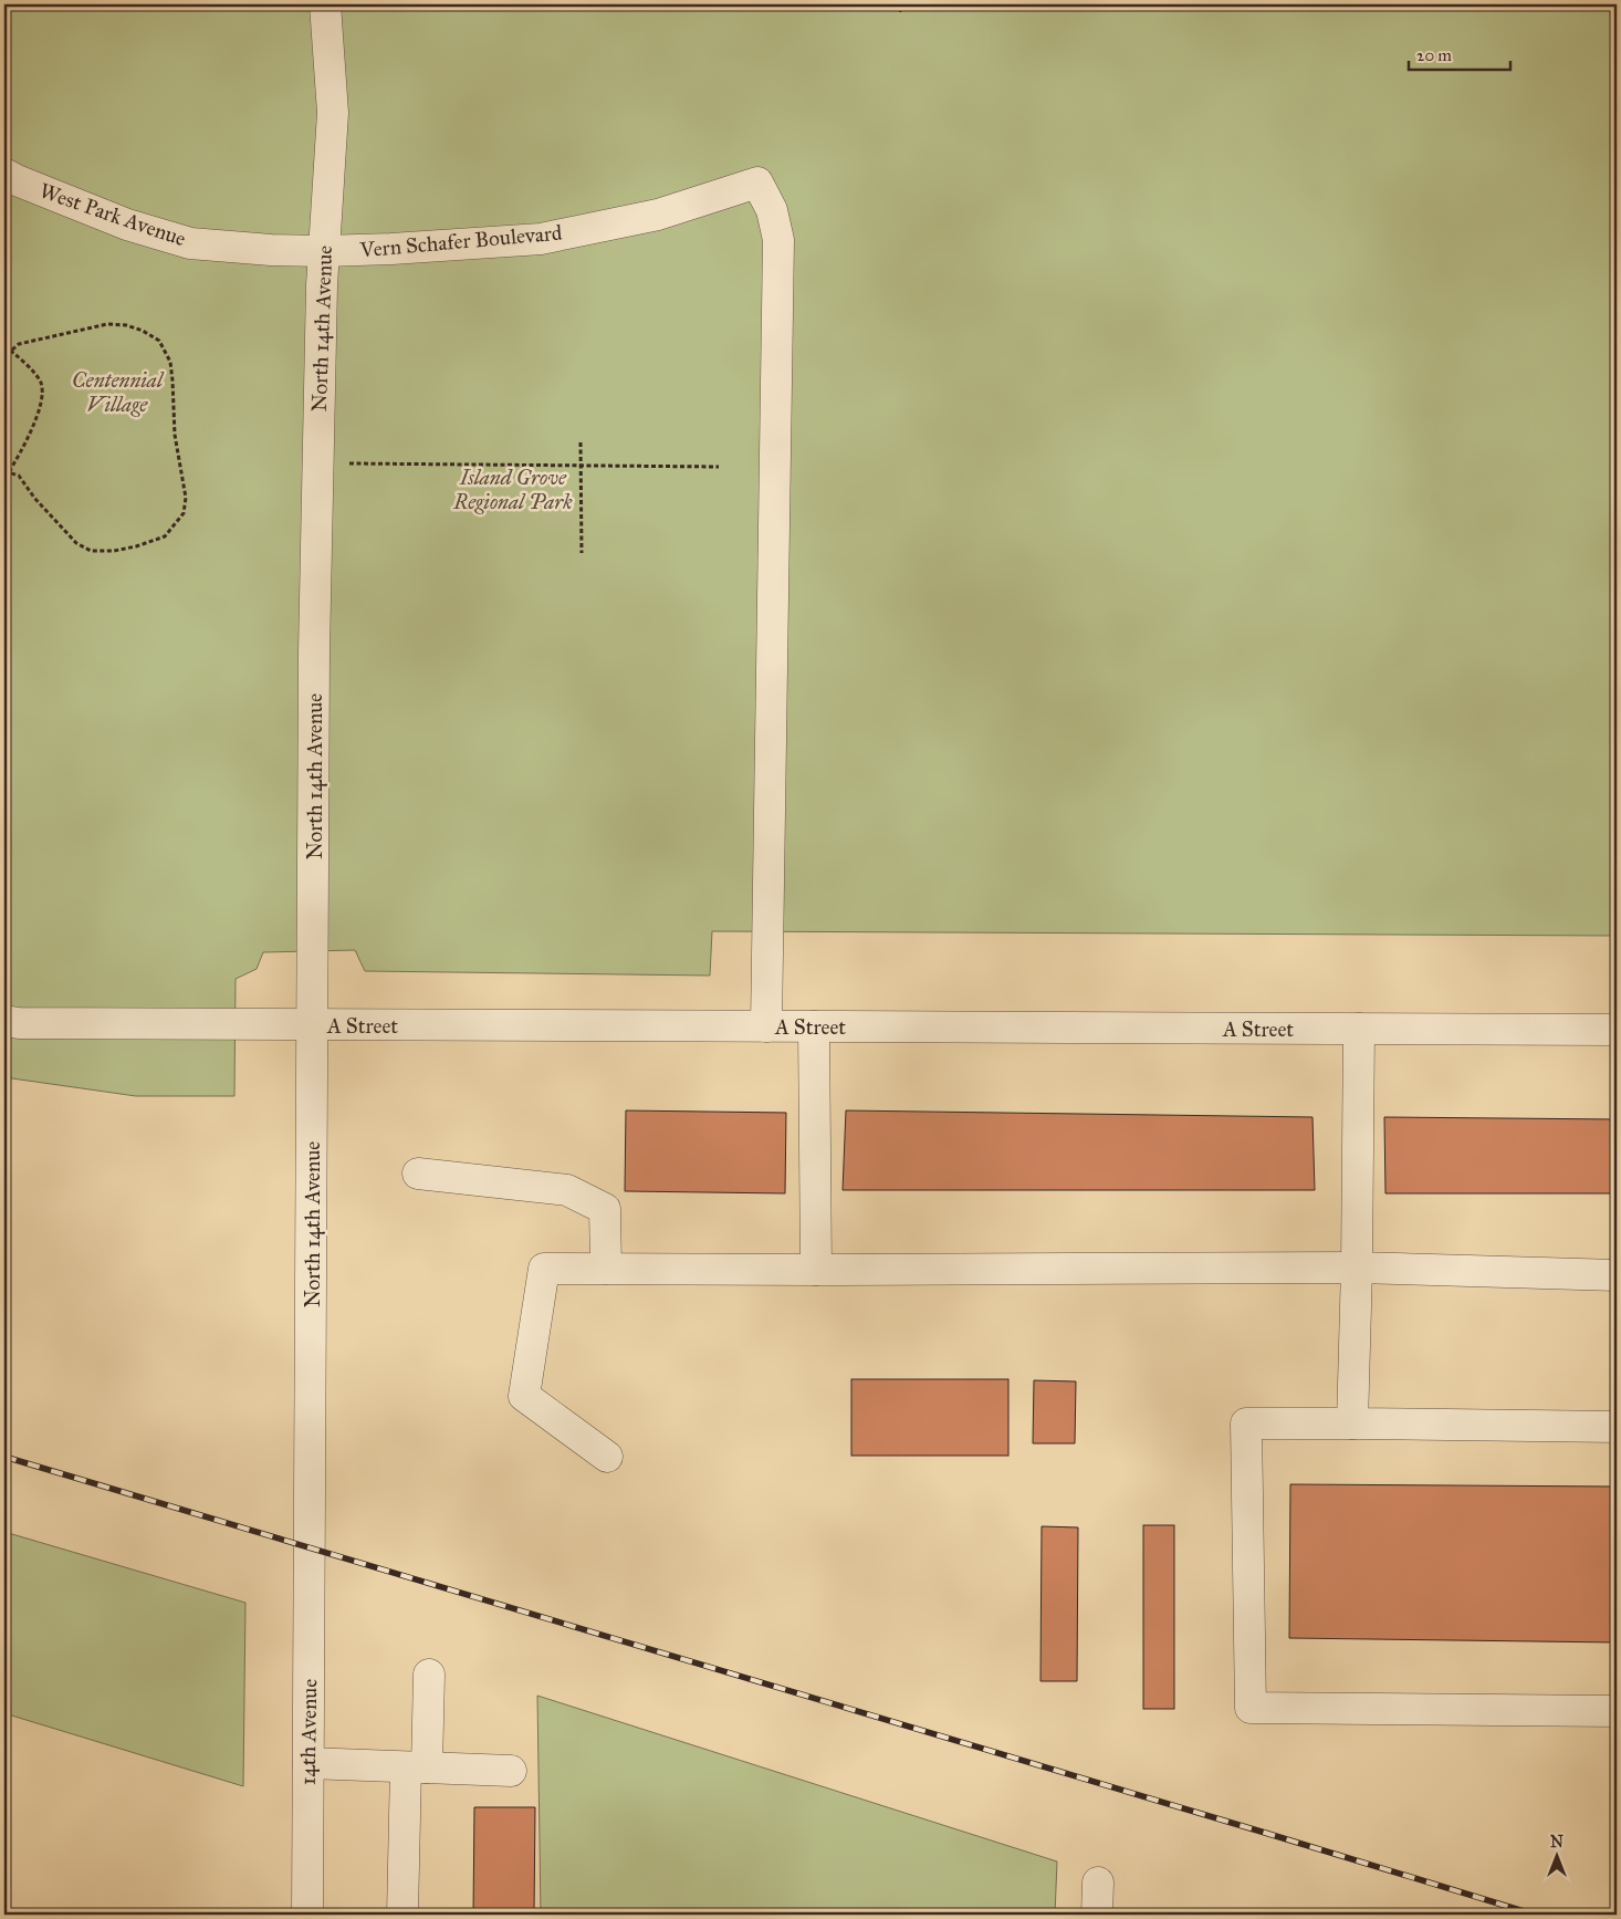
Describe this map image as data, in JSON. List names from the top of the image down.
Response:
{
  "streets": {
    "street": [
      "West Park Avenue",
      "Vern Schafer Boulevard",
      "North 14th Avenue",
      "A Street",
      "14th Avenue"
    ]
  },
  "crossings": [
    ["West Park Avenue", "Vern Schafer Boulevard"],
    ["West Park Avenue", "North 14th Avenue"],
    ["Vern Schafer Boulevard", "North 14th Avenue"],
    ["Vern Schafer Boulevard", "A Street"],
    ["North 14th Avenue", "A Street"],
    ["North 14th Avenue", "14th Avenue"]
  ],
  "parks": ["Centennial Village", "Island Grove Regional Park"],
  "scale_bar": "20 m",
  "north": "top"
}
